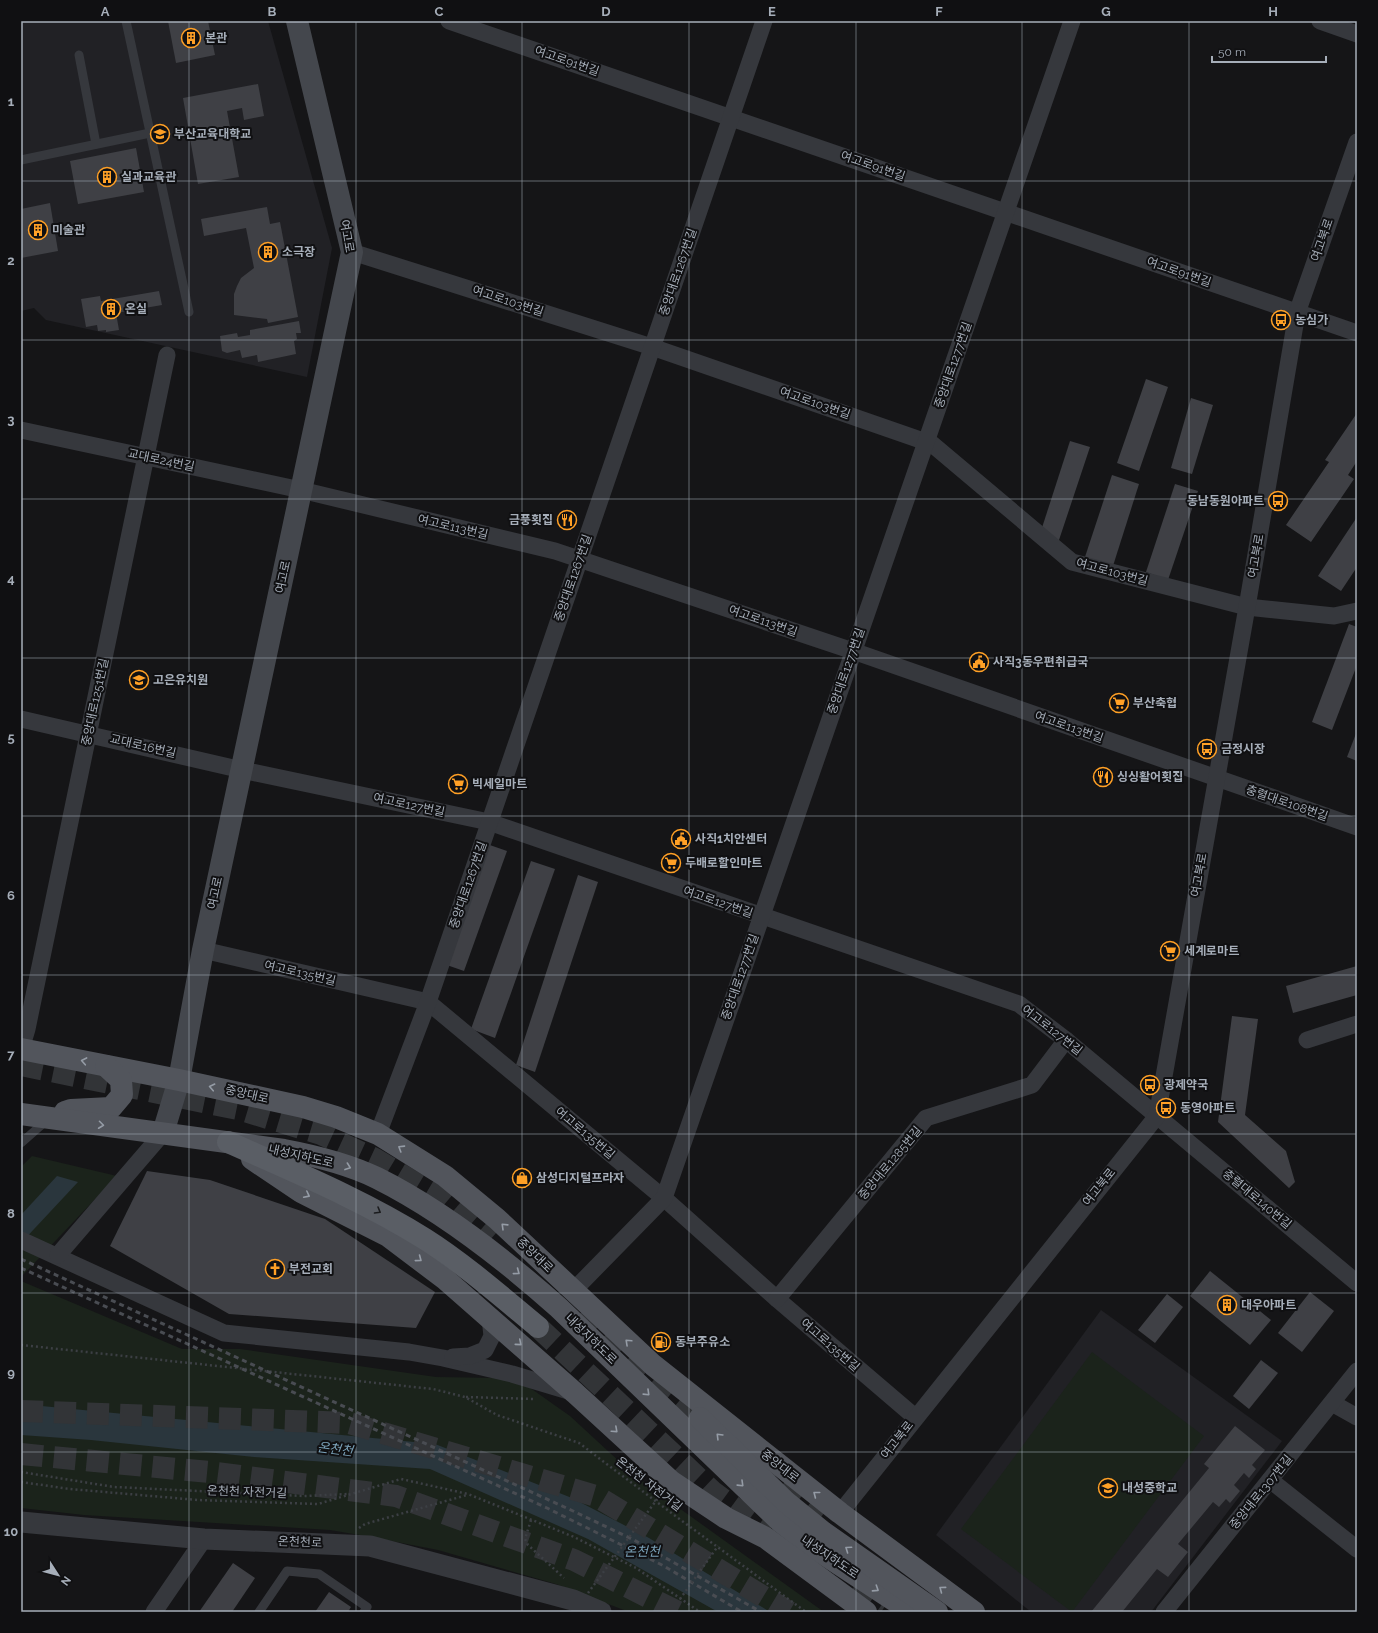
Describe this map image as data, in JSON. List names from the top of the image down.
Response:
{
  "streets": {
    "main road": ["여고로", "중앙대로", "내성지하도로"],
    "street": [
      "여고로91번길",
      "여고북로",
      "중앙대로1267번길",
      "여고로103번길",
      "중앙대로1277번길",
      "교대로24번길",
      "여고로113번길",
      "중앙대로1251번길",
      "교대로16번길",
      "충렬대로108번길",
      "여고로127번길",
      "여고로135번길",
      "중앙대로1285번길",
      "충렬대로140번길",
      "중앙대로1307번길",
      "온천천로"
    ],
    "path": ["온천천 자전거길"]
  },
  "crossings": [
    ["여고로91번길", "여고북로"],
    ["여고로91번길", "중앙대로1267번길"],
    ["여고로91번길", "중앙대로1277번길"],
    ["여고로", "여고로103번길"],
    ["여고로", "교대로24번길"],
    ["여고로", "여고로113번길"],
    ["여고로", "교대로16번길"],
    ["여고로", "여고로127번길"],
    ["여고로", "여고로135번길"],
    ["여고로", "중앙대로"],
    ["여고북로", "여고로103번길"],
    ["여고북로", "여고로113번길"],
    ["여고북로", "충렬대로108번길"],
    ["여고북로", "여고로127번길"],
    ["여고북로", "여고로135번길"],
    ["여고북로", "중앙대로"],
    ["여고북로", "충렬대로140번길"],
    ["중앙대로1267번길", "여고로103번길"],
    ["중앙대로1267번길", "여고로113번길"],
    ["중앙대로1267번길", "여고로127번길"],
    ["중앙대로1267번길", "여고로135번길"],
    ["중앙대로1267번길", "중앙대로"],
    ["여고로103번길", "중앙대로1277번길"],
    ["중앙대로1277번길", "여고로113번길"],
    ["중앙대로1277번길", "여고로127번길"],
    ["중앙대로1277번길", "여고로135번길"],
    ["중앙대로1277번길", "중앙대로"],
    ["교대로24번길", "여고로113번길"],
    ["교대로24번길", "중앙대로1251번길"],
    ["여고로113번길", "충렬대로108번길"],
    ["중앙대로1251번길", "교대로16번길"],
    ["중앙대로1251번길", "중앙대로"],
    ["교대로16번길", "여고로127번길"],
    ["여고로127번길", "중앙대로1285번길"],
    ["여고로127번길", "충렬대로140번길"],
    ["여고로135번길", "중앙대로1285번길"],
    ["중앙대로", "내성지하도로"]
  ],
  "water": ["온천천"],
  "places": {
    "building": [
      "본관",
      "실과교육관",
      "미술관",
      "소극장",
      "온실",
      "대우아파트"
    ],
    "school or university": ["부산교육대학교", "고은유치원", "내성중학교"],
    "bus stop": [
      "농심가",
      "동남동원아파트",
      "금정시장",
      "광제약국",
      "동영아파트"
    ],
    "restaurant": ["금풍횟집", "싱싱활어횟집"],
    "public building": ["사직3동우편취급국", "사직1치안센터"],
    "supermarket": [
      "부산축협",
      "빅세일마트",
      "두배로할인마트",
      "세계로마트"
    ],
    "shop": ["삼성디지털프라자"],
    "church": ["부전교회"],
    "fuel station": ["동부주유소"]
  },
  "scale_bar": "50 m",
  "north": "bottom right",
  "grid": {
    "columns": [
      "A",
      "B",
      "C",
      "D",
      "E",
      "F",
      "G",
      "H"
    ],
    "rows": [
      "1",
      "2",
      "3",
      "4",
      "5",
      "6",
      "7",
      "8",
      "9",
      "10"
    ]
  }
}
